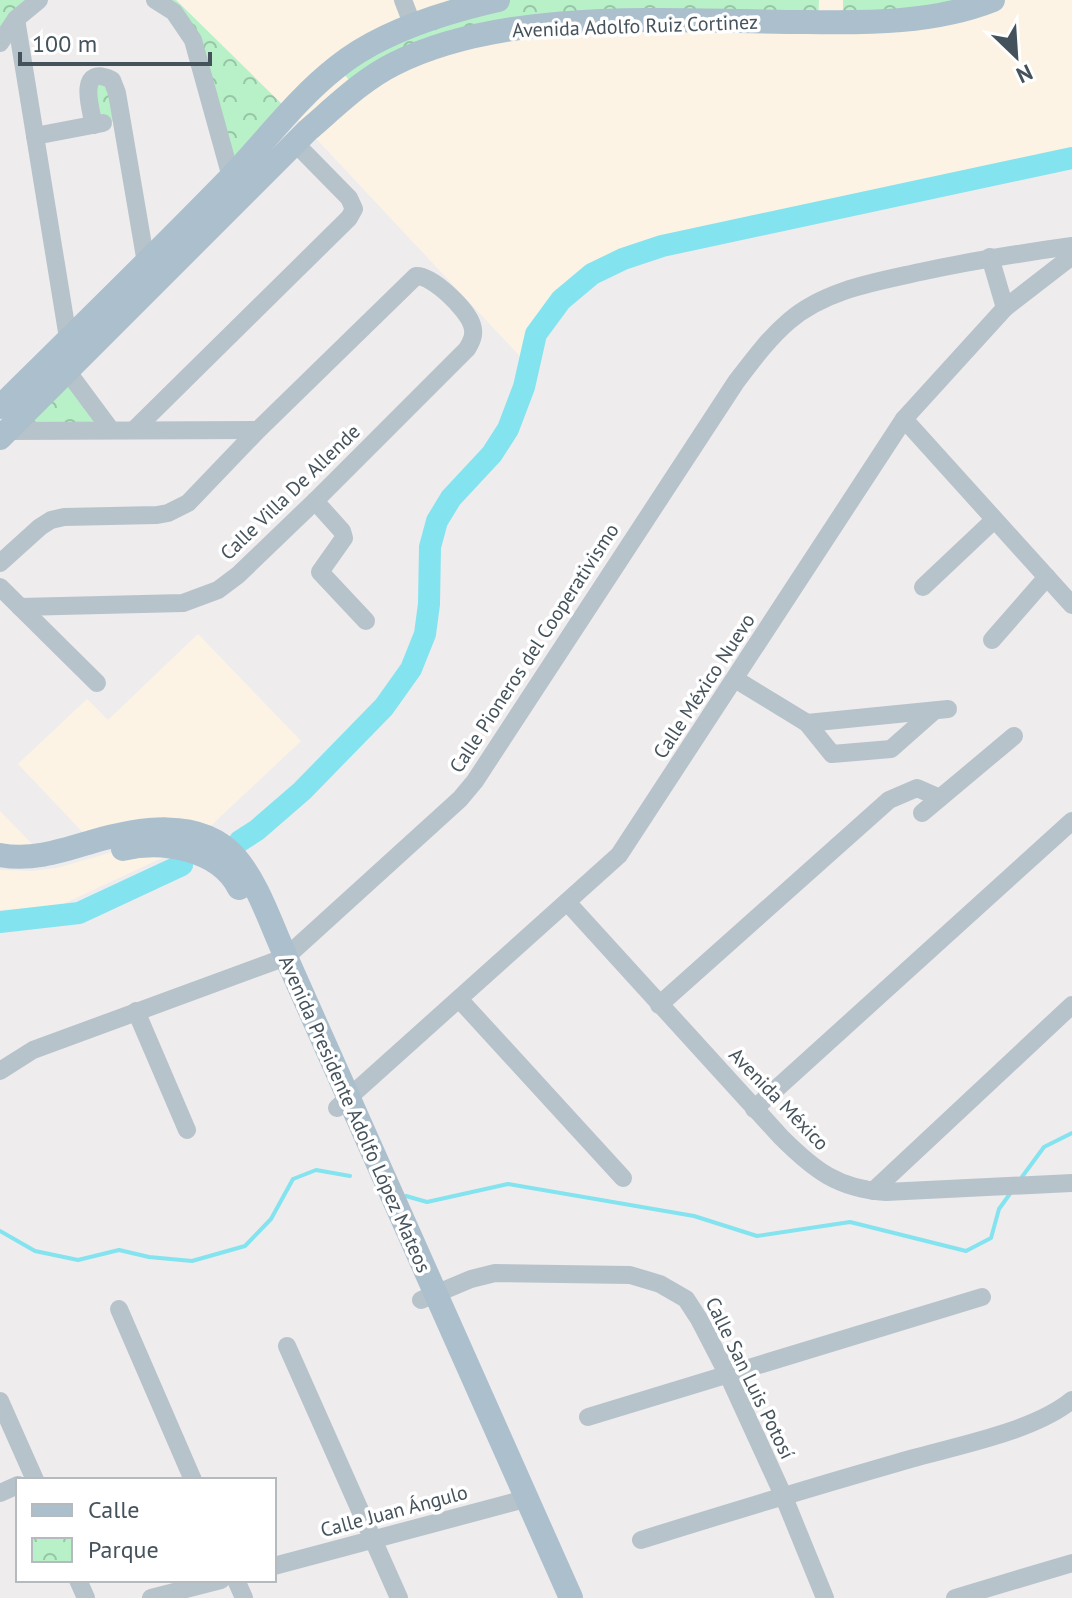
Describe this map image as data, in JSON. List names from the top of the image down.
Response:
{
  "streets": {
    "main road": ["Avenida Adolfo Ruiz Cortinez", "Avenida Presidente Adolfo López Mateos"],
    "street": [
      "Calle Villa De Allende",
      "Calle Pioneros del Cooperativismo",
      "Calle México Nuevo",
      "Avenida México",
      "Calle San Luis Potosí",
      "Calle Juan Ángulo"
    ]
  },
  "crossings": [
    ["Calle Pioneros del Cooperativismo", "Avenida Presidente Adolfo López Mateos"],
    ["Calle México Nuevo", "Avenida México"],
    ["Calle México Nuevo", "Avenida Presidente Adolfo López Mateos"],
    ["Avenida Presidente Adolfo López Mateos", "Calle San Luis Potosí"],
    ["Avenida Presidente Adolfo López Mateos", "Calle Juan Ángulo"]
  ],
  "legend": ["Calle", "Parque"],
  "scale_bar": "100 m",
  "north": "bottom right"
}
